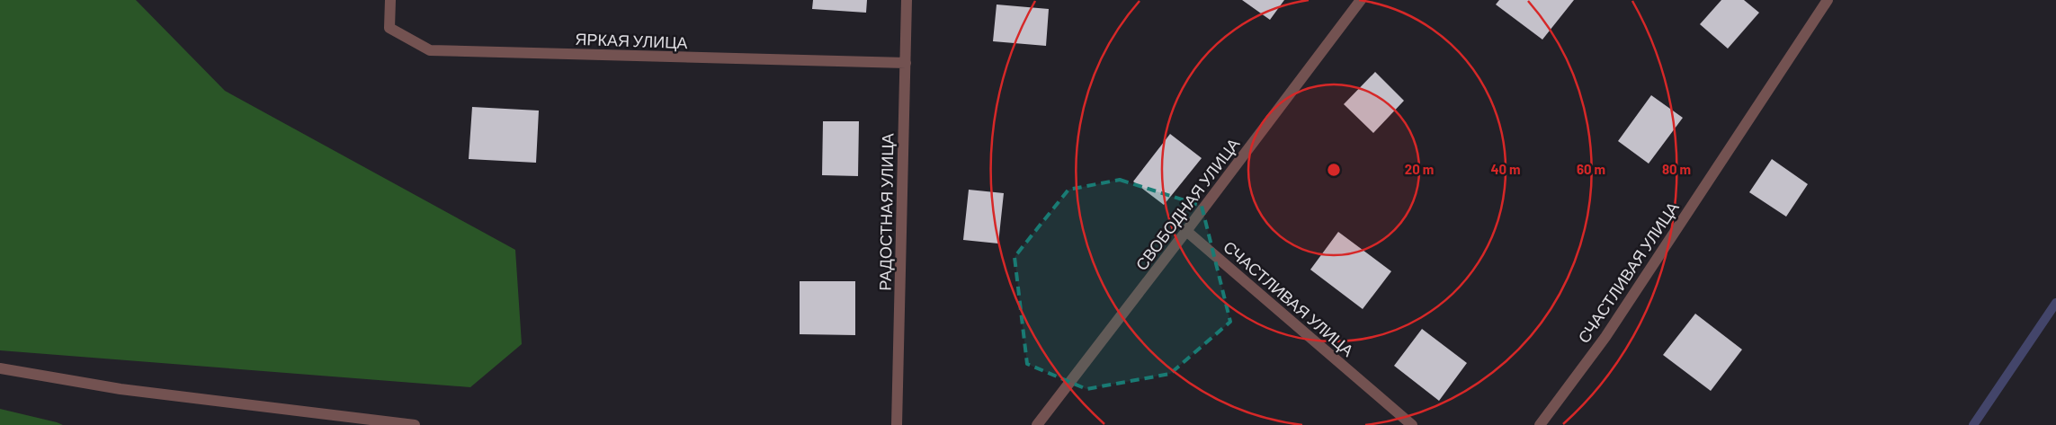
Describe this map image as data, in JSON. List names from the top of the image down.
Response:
{
  "streets": {
    "street": [
      "ЯРКАЯ УЛИЦА",
      "СВОБОДНАЯ УЛИЦА",
      "РАДОСТНАЯ УЛИЦА",
      "СЧАСТЛИВАЯ УЛИЦА"
    ]
  },
  "crossings": [
    ["ЯРКАЯ УЛИЦА", "РАДОСТНАЯ УЛИЦА"],
    ["СВОБОДНАЯ УЛИЦА", "СЧАСТЛИВАЯ УЛИЦА"]
  ],
  "rings": [
    "20 m",
    "40 m",
    "60 m",
    "80 m"
  ]
}
